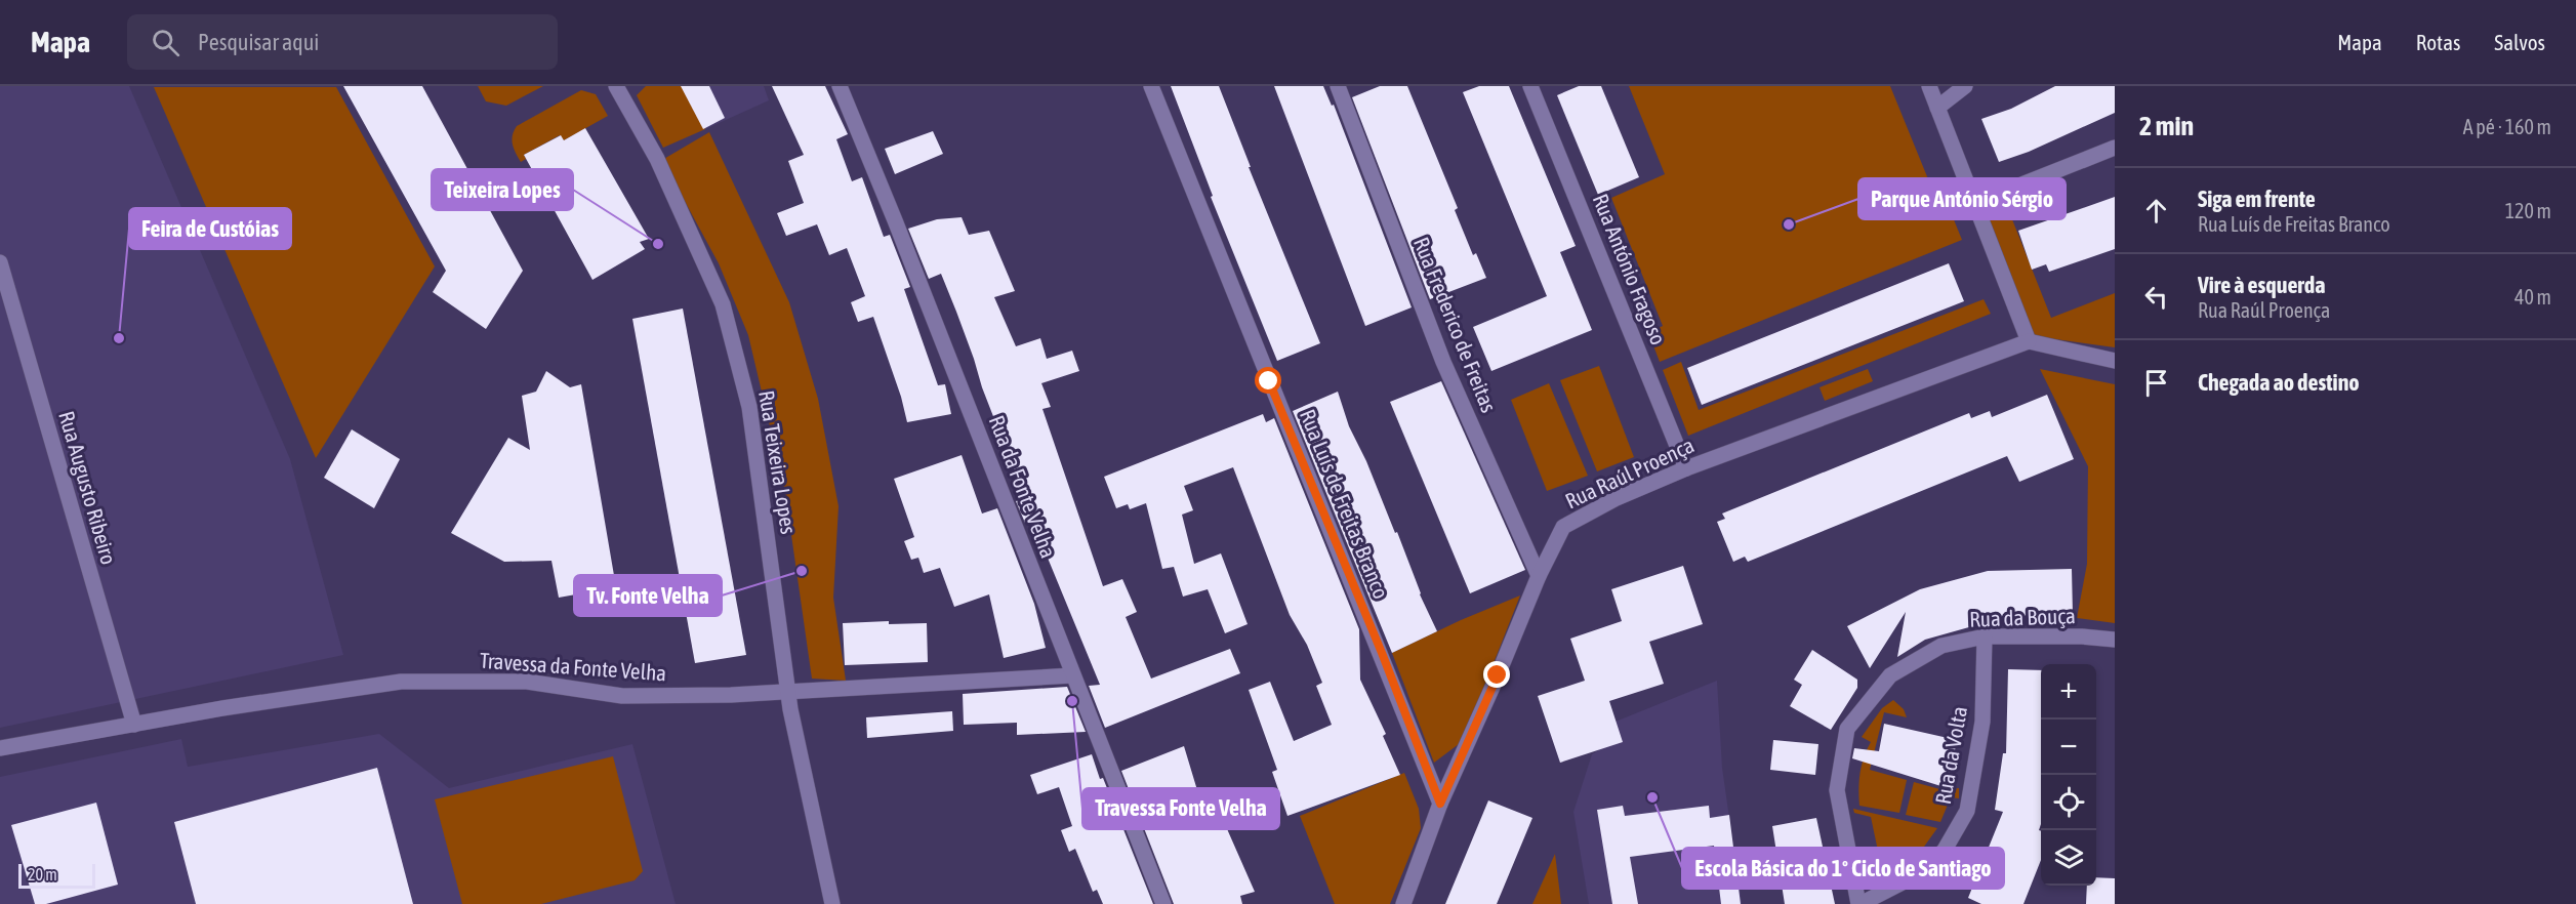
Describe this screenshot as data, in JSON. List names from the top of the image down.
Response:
{
  "streets": {
    "street": [
      "Rua António Fragoso",
      "Rua Frederico de Freitas",
      "Rua Teixeira Lopes",
      "Rua Raúl Proença",
      "Rua da Fonte Velha",
      "Rua Augusto Ribeiro",
      "Rua Luís de Freitas Branco",
      "Rua da Bouça",
      "Travessa da Fonte Velha",
      "Rua da Volta"
    ]
  },
  "crossings": [
    ["Rua António Fragoso", "Rua Raúl Proença"],
    ["Rua Frederico de Freitas", "Rua Raúl Proença"],
    ["Rua Teixeira Lopes", "Travessa da Fonte Velha"],
    ["Rua Raúl Proença", "Rua Luís de Freitas Branco"],
    ["Rua da Fonte Velha", "Travessa da Fonte Velha"],
    ["Rua Augusto Ribeiro", "Travessa da Fonte Velha"],
    ["Rua da Bouça", "Rua da Volta"]
  ],
  "places": [
    "Parque António Sérgio",
    "Teixeira Lopes",
    "Feira de Custóias",
    "Tv. Fonte Velha",
    "Travessa Fonte Velha",
    "Escola Básica do 1º Ciclo de Santiago"
  ],
  "scale_bar": "20 m",
  "page": {
    "header": "Mapa",
    "search": "Pesquisar aqui",
    "nav": ["Mapa", "Rotas", "Salvos"],
    "heading": ["2 min", "A pé · 160 m"],
    "list": [
      ["Siga em frente", "Rua Luís de Freitas Branco", "120 m"],
      ["Vire à esquerda", "Rua Raúl Proença", "40 m"],
      "Chegada ao destino"
    ],
    "map_buttons": ["+", "−"],
    "scale": "20 m"
  }
}
